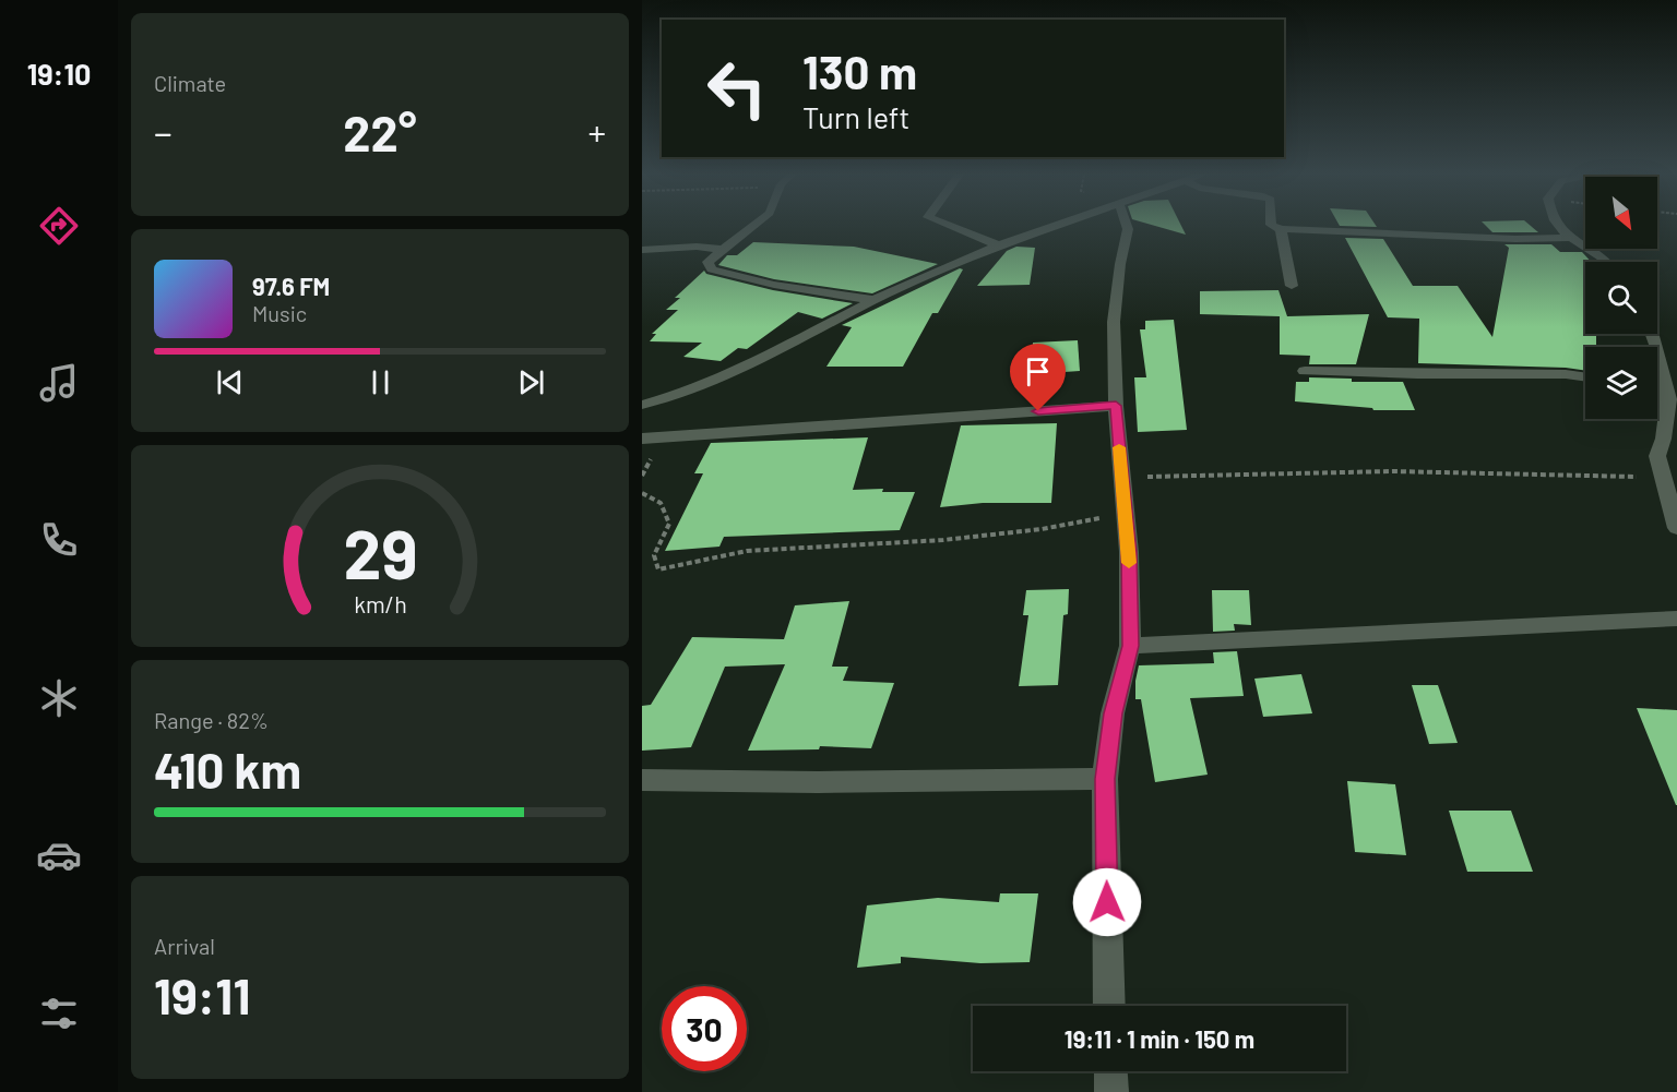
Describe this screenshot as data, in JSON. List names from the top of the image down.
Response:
{
  "north": "bottom right",
  "page": {
    "tabs": "19:10",
    "tile": [
      "Climate",
      ["Range · 82%", "410 km"],
      ["Arrival", "19:11"]
    ],
    "turn": ["130 m", "Turn left"],
    "heat": ["−", "22°", "+"],
    "song": ["97.6 FM", "Music"],
    "limit": "30",
    "trip": "19:11 · 1 min · 150 m",
    "gauge": ["29", "km/h"]
  }
}
